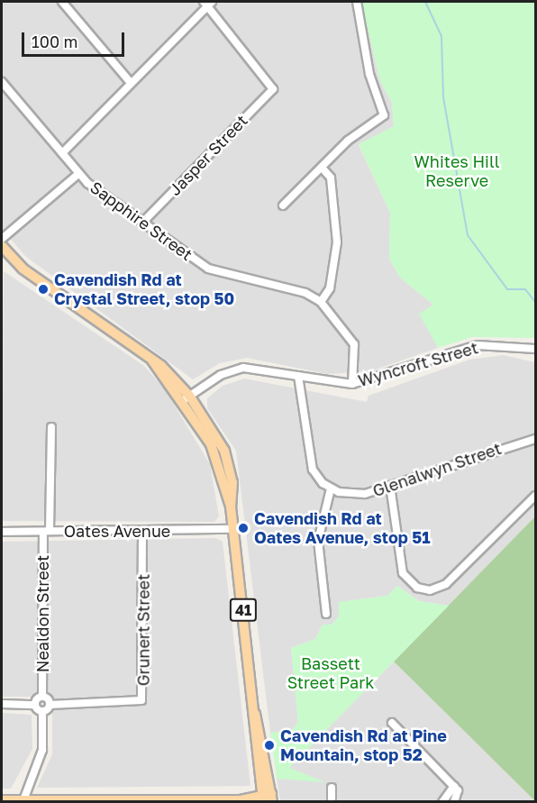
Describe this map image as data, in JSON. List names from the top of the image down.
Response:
{
  "streets": {
    "main road": ["41"],
    "street": [
      "Jasper Street",
      "Sapphire Street",
      "Wyncroft Street",
      "Glenalwyn Street",
      "Oates Avenue",
      "Nealdon Street",
      "Grunert Street"
    ]
  },
  "crossings": [
    ["Jasper Street", "Sapphire Street"],
    ["Sapphire Street", "Wyncroft Street"],
    ["Wyncroft Street", "41"],
    ["Oates Avenue", "41"],
    ["Oates Avenue", "Nealdon Street"],
    ["Oates Avenue", "Grunert Street"]
  ],
  "parks": ["Whites Hill Reserve", "Bassett Street Park"],
  "places": ["Cavendish Rd at Crystal Street, stop 50", "Cavendish Rd at Oates Avenue, stop 51", "Cavendish Rd at Pine Mountain, stop 52"],
  "scale_bar": "100 m"
}
